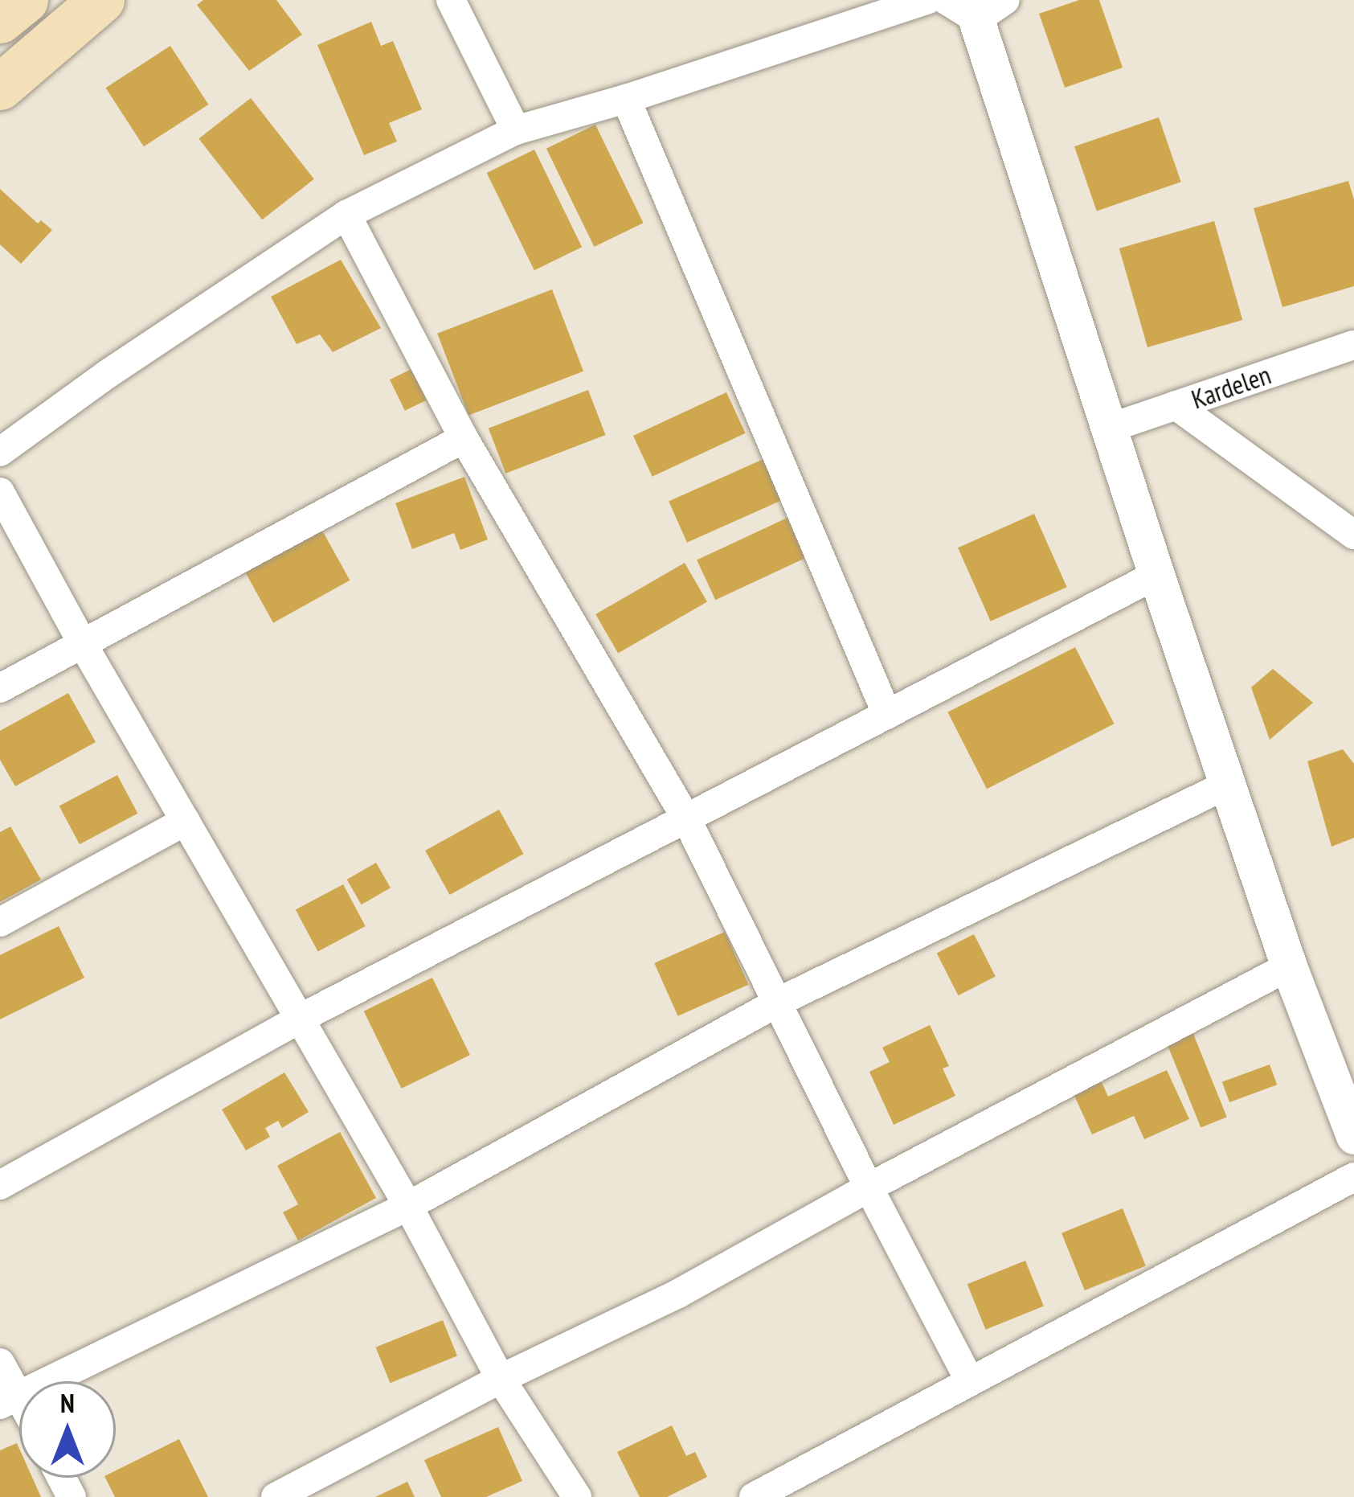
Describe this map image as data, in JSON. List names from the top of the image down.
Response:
{
  "streets": {
    "street": ["Kardelen"]
  },
  "north": "top"
}
